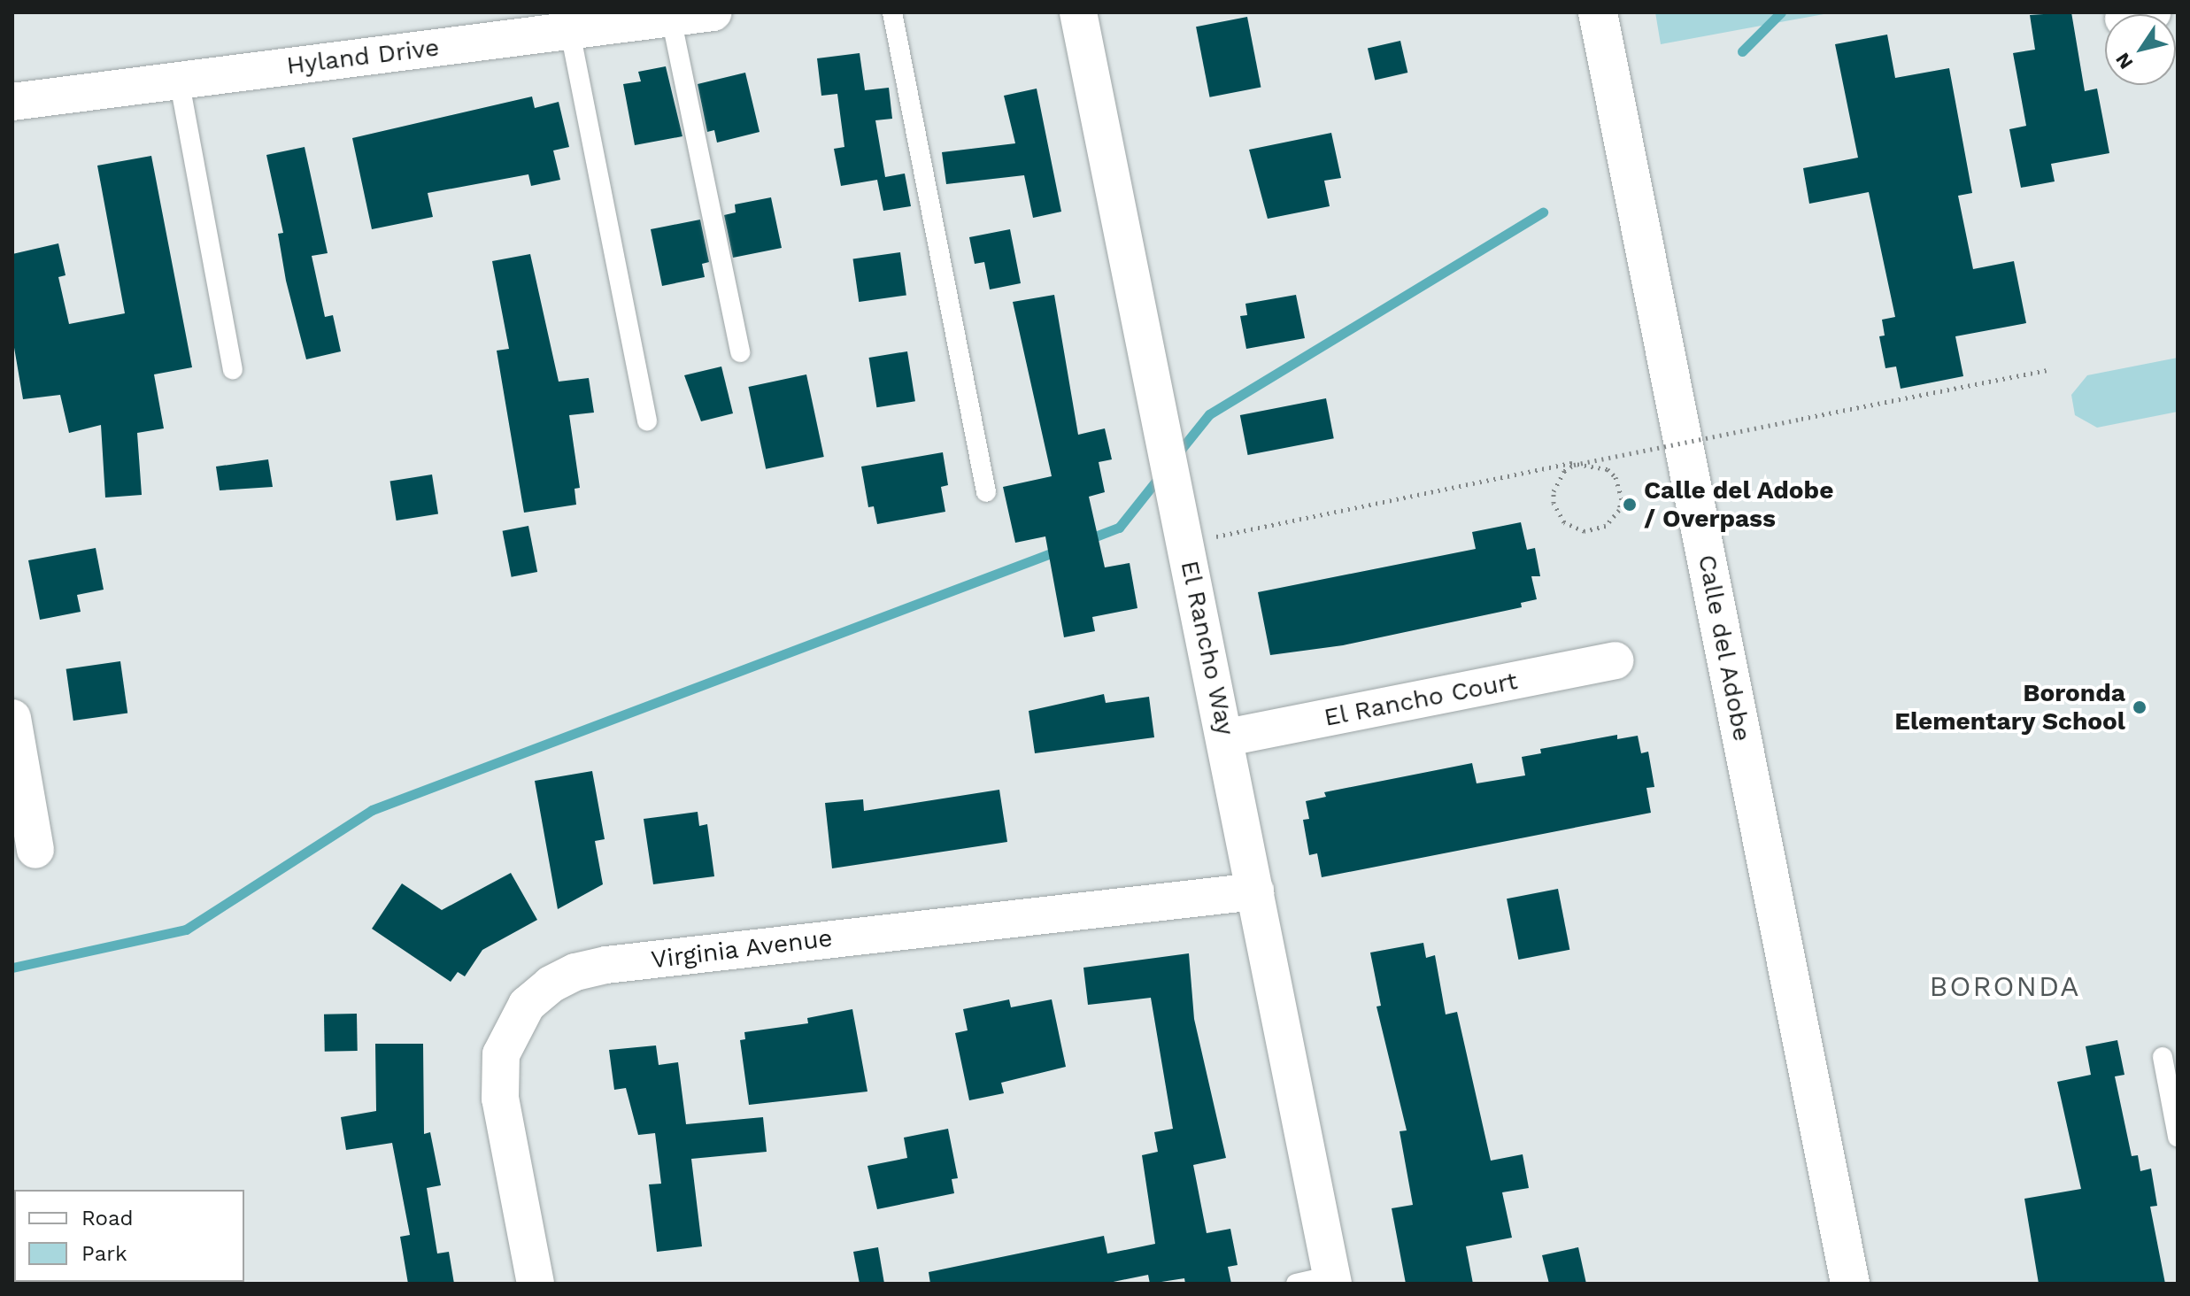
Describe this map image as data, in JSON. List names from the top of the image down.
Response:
{
  "streets": {
    "street": [
      "Hyland Drive",
      "El Rancho Way",
      "Calle del Adobe",
      "El Rancho Court",
      "Virginia Avenue"
    ]
  },
  "crossings": [
    ["El Rancho Way", "El Rancho Court"],
    ["El Rancho Way", "Virginia Avenue"]
  ],
  "districts": ["BORONDA"],
  "places": ["Calle del Adobe / Overpass", "Boronda Elementary School"],
  "legend": ["Road", "Park"],
  "north": "bottom left"
}
